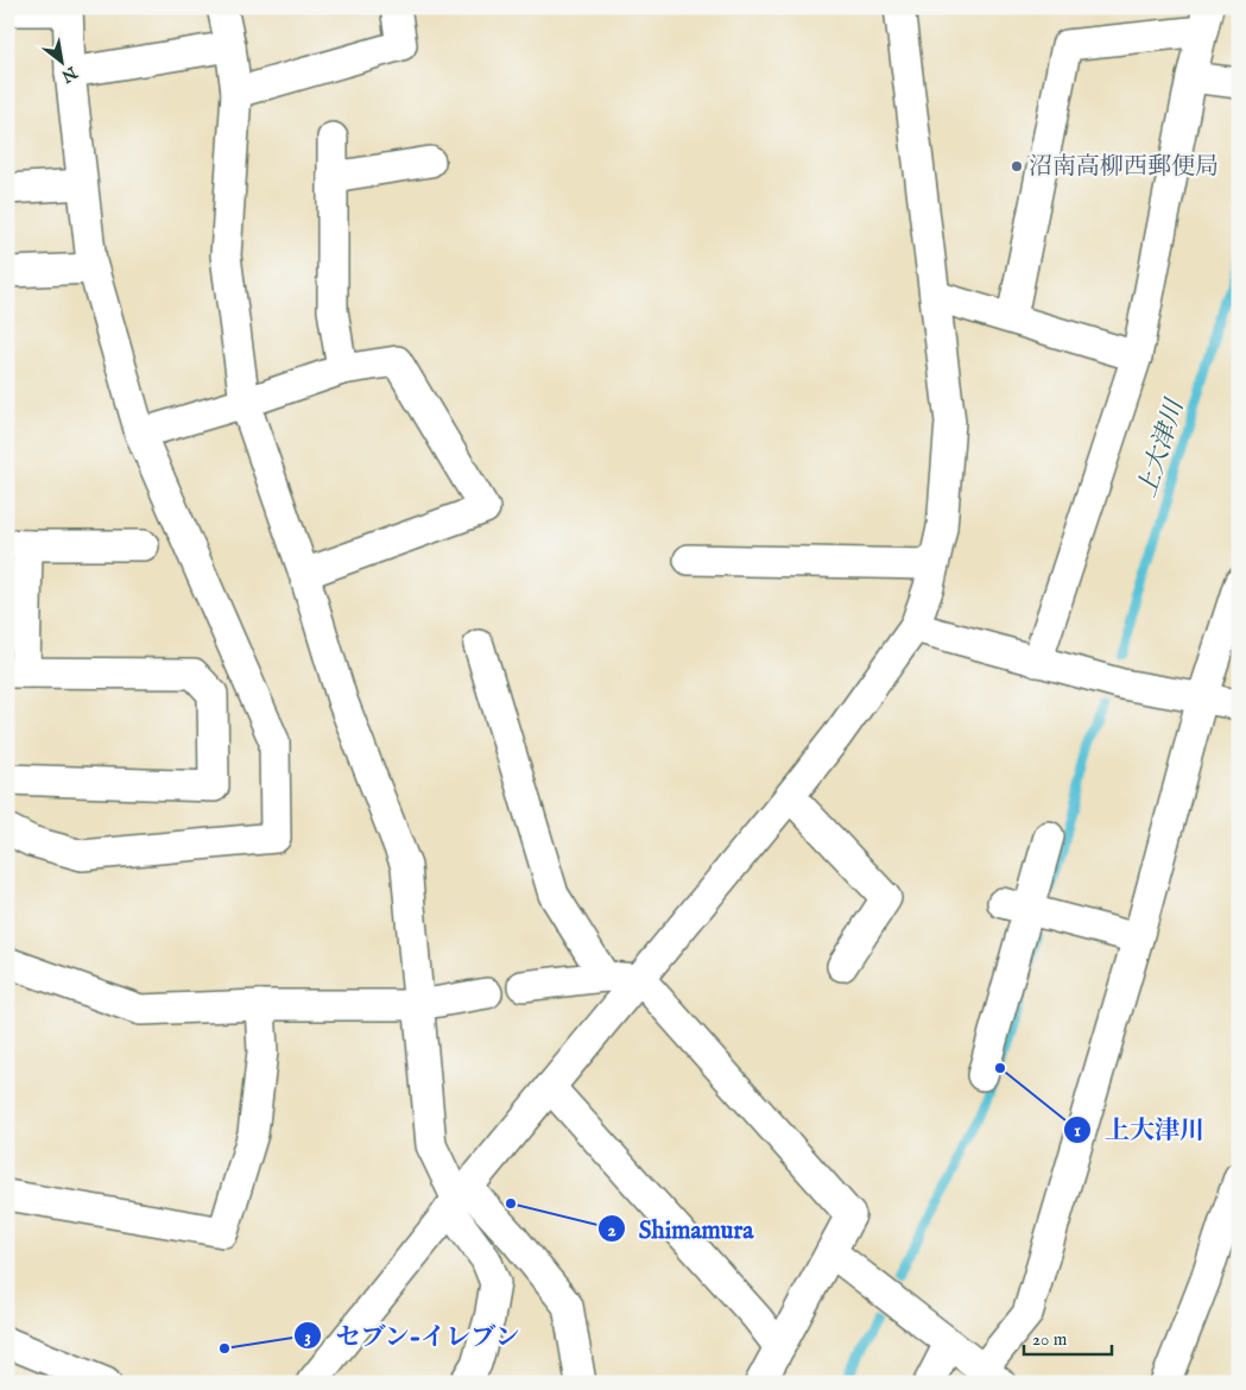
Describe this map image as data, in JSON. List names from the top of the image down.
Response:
{
  "water": ["上大津川"],
  "places": [
    "沼南高柳西郵便局",
    "上大津川",
    "Shimamura",
    "セブン-イレブン"
  ],
  "scale_bar": "20 m",
  "north": "bottom right"
}
